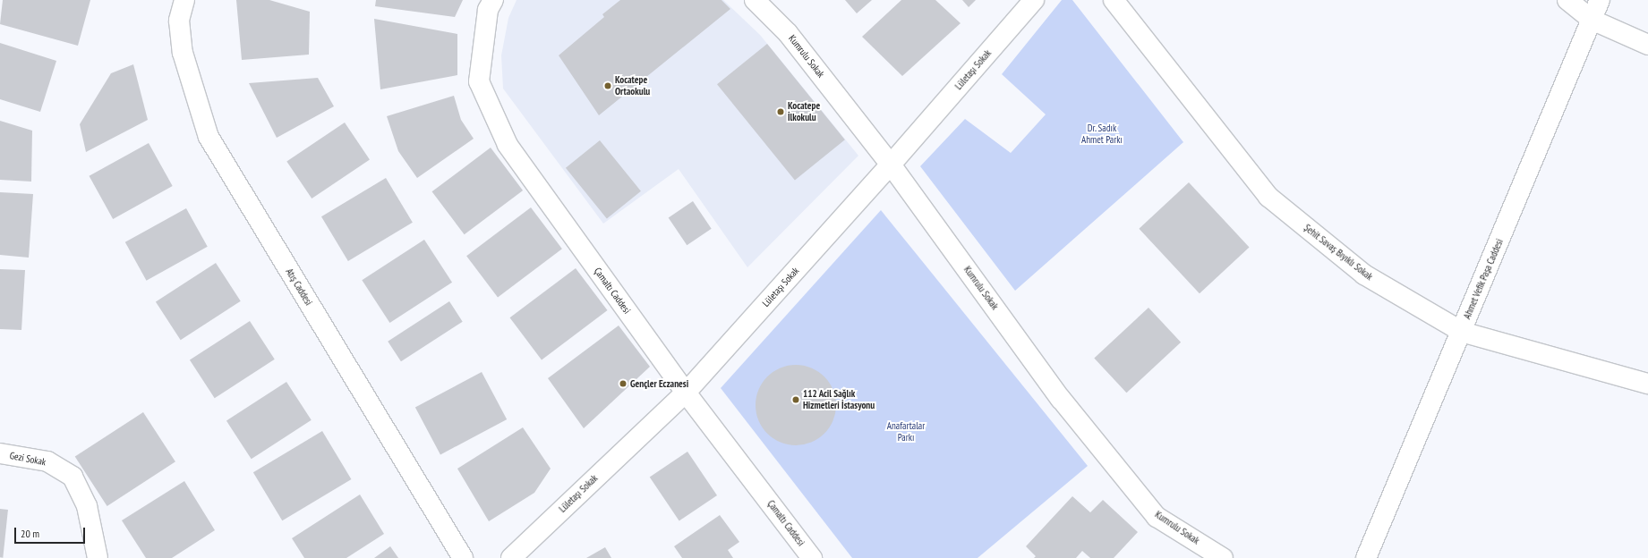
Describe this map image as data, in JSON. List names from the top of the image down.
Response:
{
  "streets": {
    "street": [
      "Kumrulu Sokak",
      "Lületaşı Sokak",
      "Şehit Savaş Bıyıklı Sokak",
      "Ahmet Vefik Paşa Caddesi",
      "Atış Caddesi",
      "Çamaltı Caddesi",
      "Gezi Sokak"
    ]
  },
  "crossings": [
    ["Kumrulu Sokak", "Lületaşı Sokak"],
    ["Lületaşı Sokak", "Çamaltı Caddesi"],
    ["Şehit Savaş Bıyıklı Sokak", "Ahmet Vefik Paşa Caddesi"]
  ],
  "parks": ["Dr. Sadık Ahmet Parkı", "Anafartalar Parkı"],
  "places": [
    "Kocatepe Ortaokulu",
    "Kocatepe İlkokulu",
    "Gençler Eczanesi",
    "112 Acil Sağlık Hizmetleri İstasyonu"
  ],
  "scale_bar": "20 m"
}
